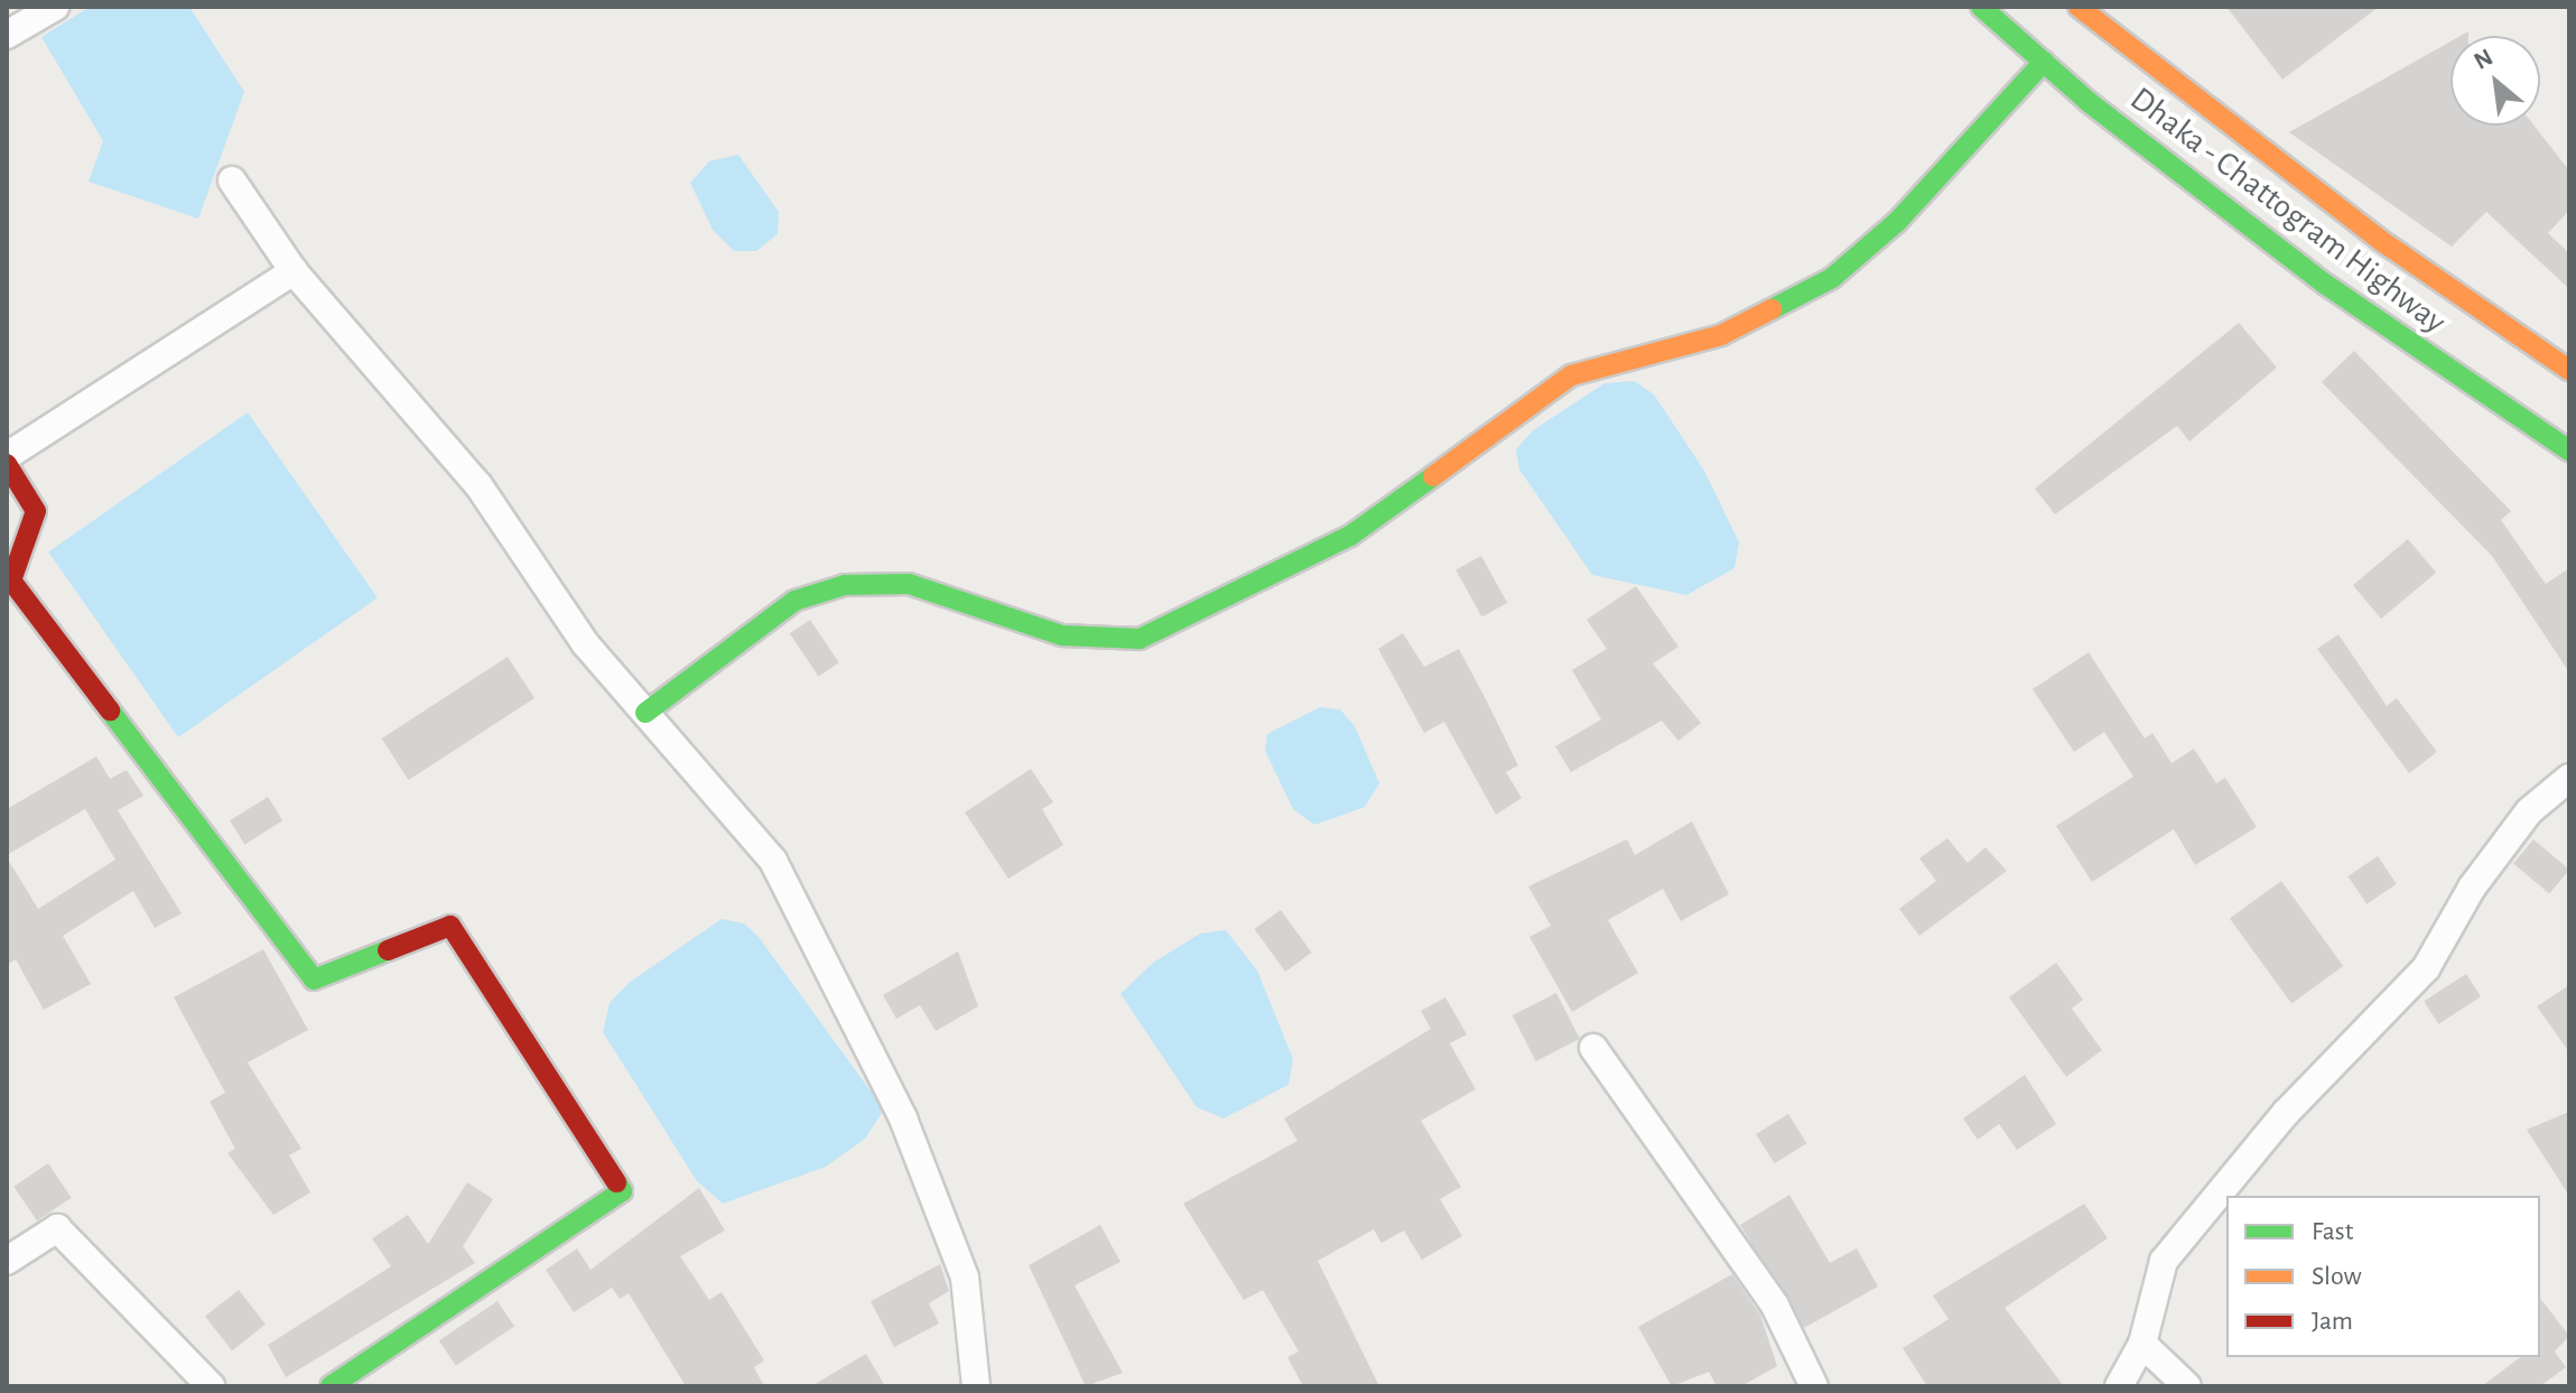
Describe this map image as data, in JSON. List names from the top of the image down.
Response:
{
  "streets": {
    "main road": ["Dhaka - Chattogram Highway"]
  },
  "legend": ["Fast", "Slow", "Jam"],
  "north": "top left"
}
